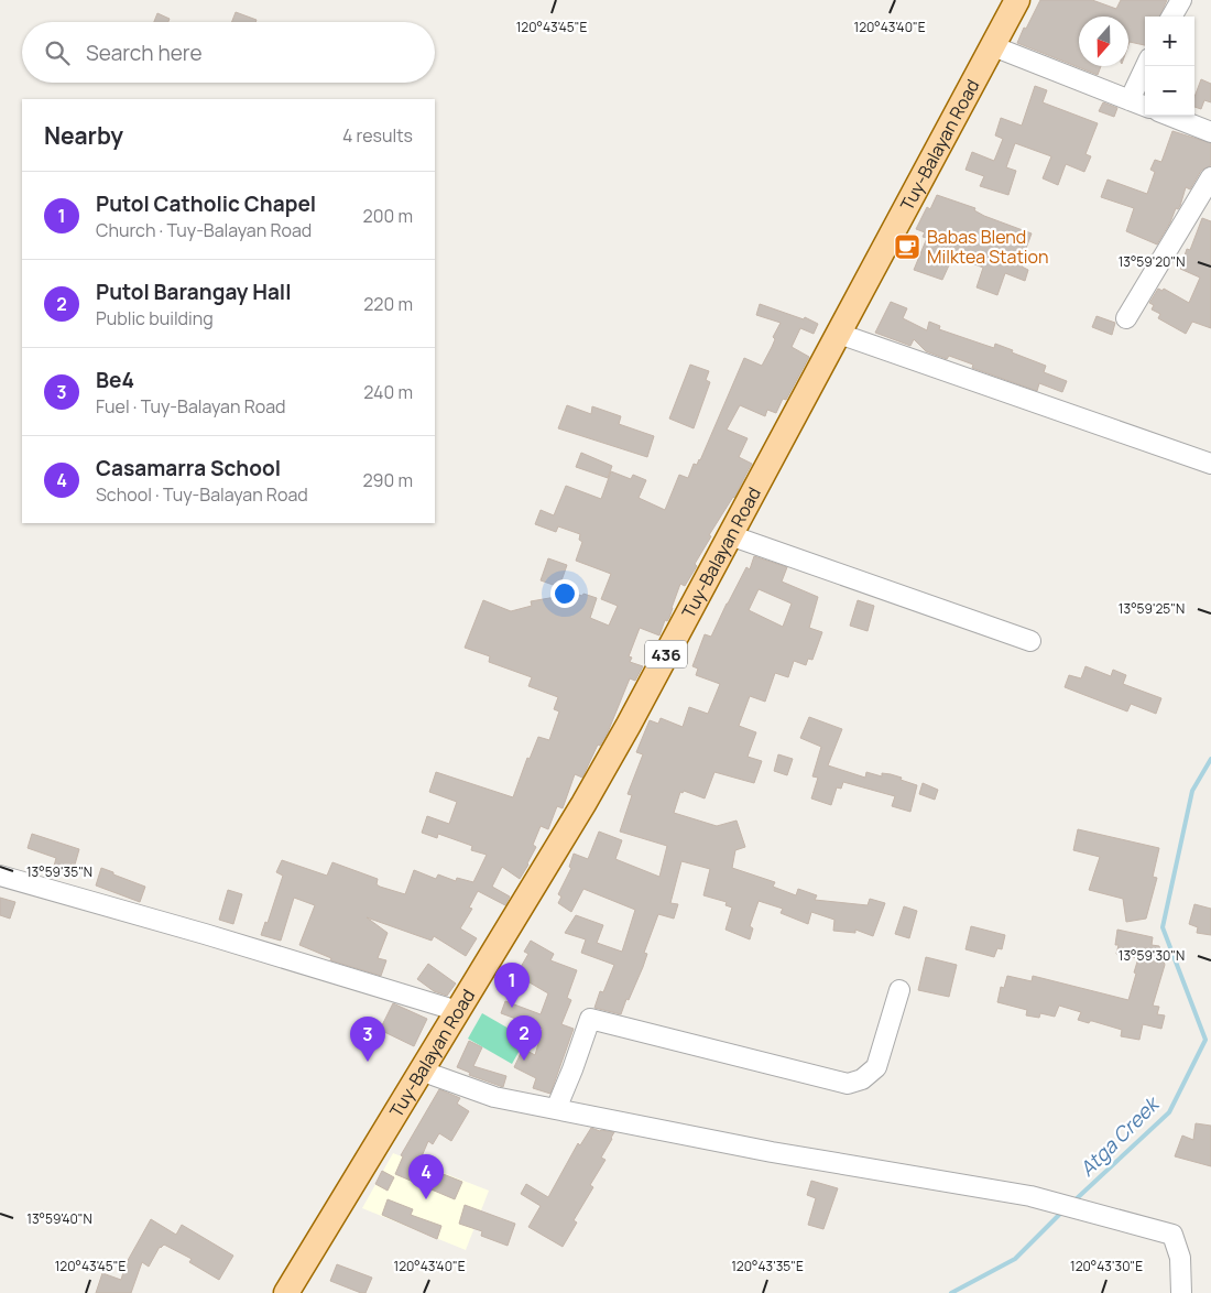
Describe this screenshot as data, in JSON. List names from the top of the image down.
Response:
{
  "streets": {
    "main road": ["Tuy-Balayan Road", "436"]
  },
  "water": ["Atga Creek"],
  "places": {
    "cafe": ["Babas Blend Milktea Station"]
  },
  "north": "bottom",
  "page": {
    "map_buttons": ["+", "−"],
    "search": "Search here",
    "heading": ["Nearby", "4 results"],
    "list": [
      {
        "mark": "1",
        "name": "Putol Catholic Chapel",
        "note": "Church · Tuy-Balayan Road",
        "value": "200 m"
      },
      {
        "mark": "2",
        "name": "Putol Barangay Hall",
        "note": "Public building",
        "value": "220 m"
      },
      {
        "mark": "3",
        "name": "Be4",
        "note": "Fuel · Tuy-Balayan Road",
        "value": "240 m"
      },
      {
        "mark": "4",
        "name": "Casamarra School",
        "note": "School · Tuy-Balayan Road",
        "value": "290 m"
      }
    ],
    "pins": [
      "1",
      "2",
      "3",
      "4"
    ]
  },
  "coordinates": [
    "120°43'45\"E",
    "120°43'40\"E",
    "13°59'20\"N",
    "13°59'25\"N",
    "13°59'35\"N",
    "13°59'30\"N",
    "13°59'40\"N",
    "120°43'35\"E",
    "120°43'30\"E"
  ]
}
